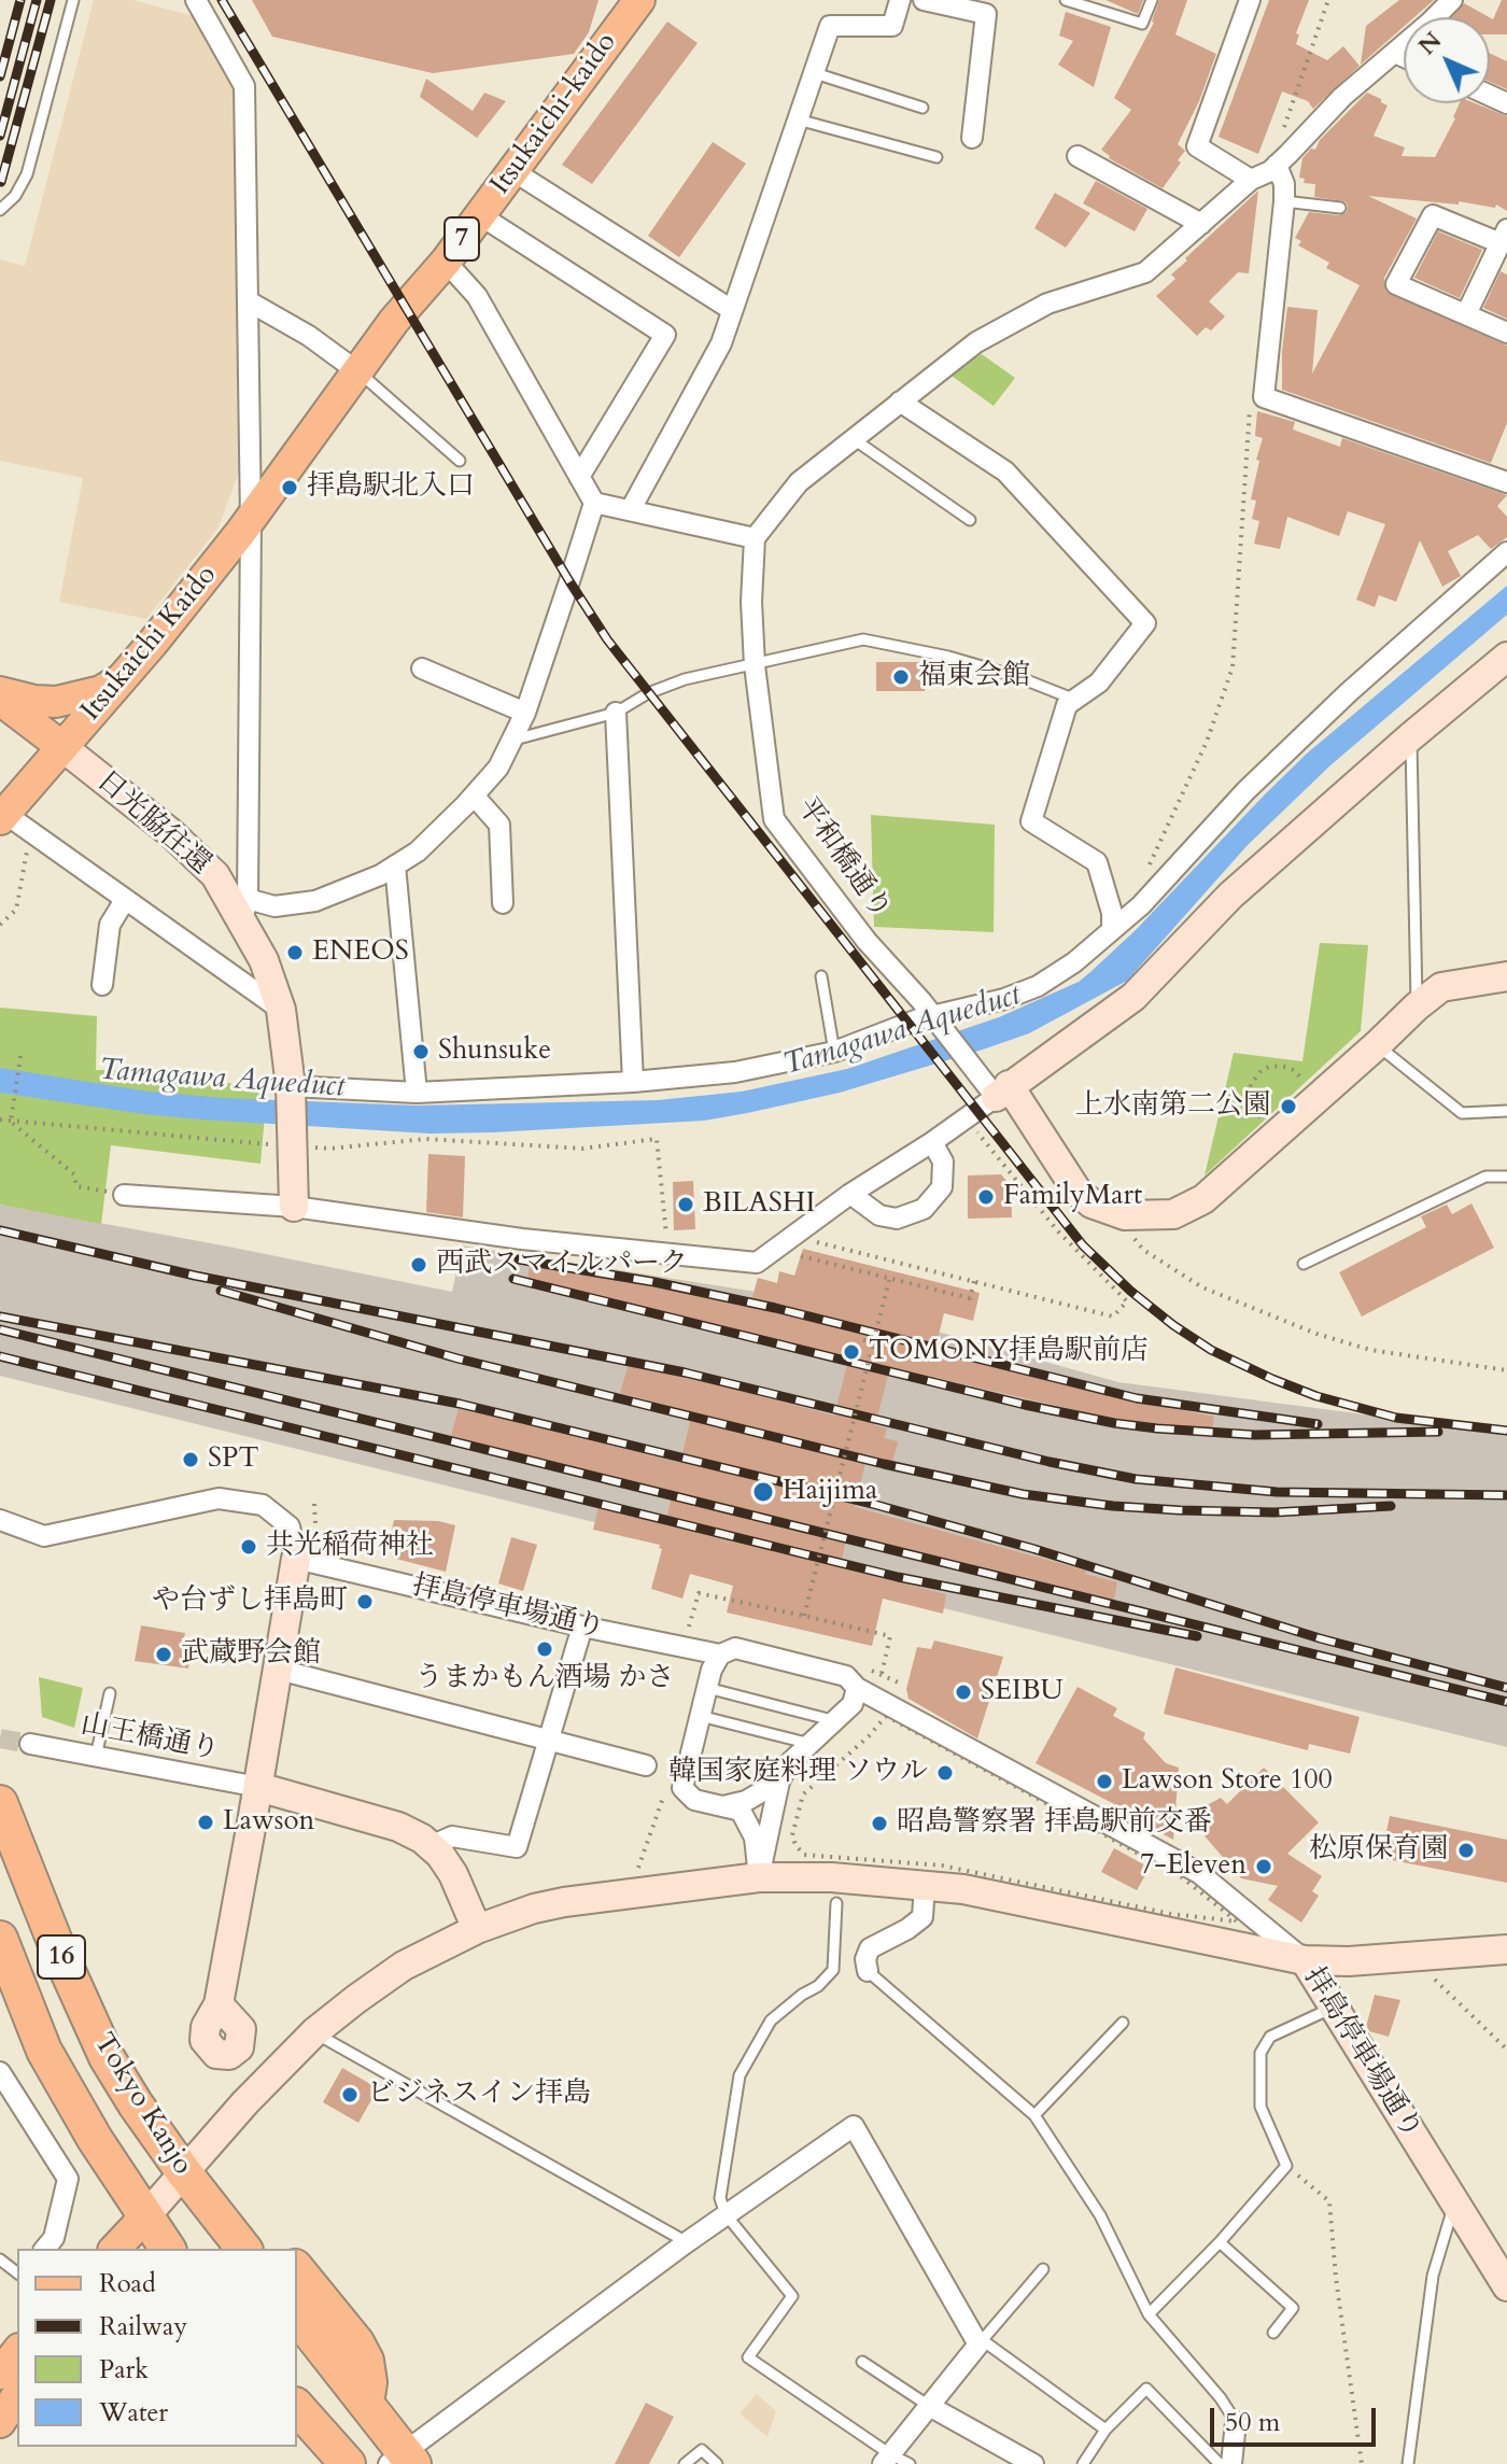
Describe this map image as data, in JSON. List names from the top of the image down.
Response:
{
  "streets": {
    "highway": ["16", "Tokyo Kanjo"],
    "main road": ["Itsukaichi-kaido", "7", "Itsukaichi Kaido"],
    "street": [
      "日光脇往還",
      "平和橋通り",
      "拝島停車場通り",
      "山王橋通り"
    ]
  },
  "crossings": [
    ["Itsukaichi-kaido", "Itsukaichi Kaido"],
    ["7", "Itsukaichi Kaido"],
    ["7", "日光脇往還"],
    ["Itsukaichi Kaido", "日光脇往還"]
  ],
  "water": ["Tamagawa Aqueduct"],
  "places": [
    "拝島駅北入口",
    "福東会館",
    "ENEOS",
    "Shunsuke",
    "上水南第二公園",
    "FamilyMart",
    "BILASHI",
    "西武スマイルパーク",
    "TOMONY拝島駅前店",
    "SPT",
    "Haijima",
    "共光稲荷神社",
    "や台ずし拝島町",
    "うまかもん酒場 かさ",
    "武蔵野会館",
    "SEIBU",
    "韓国家庭料理 ソウル",
    "Lawson Store 100",
    "Lawson",
    "昭島警察署 拝島駅前交番",
    "松原保育園",
    "7-Eleven",
    "ビジネスイン拝島"
  ],
  "legend": [
    "Road",
    "Railway",
    "Park",
    "Water"
  ],
  "scale_bar": "50 m",
  "north": "top left"
}
